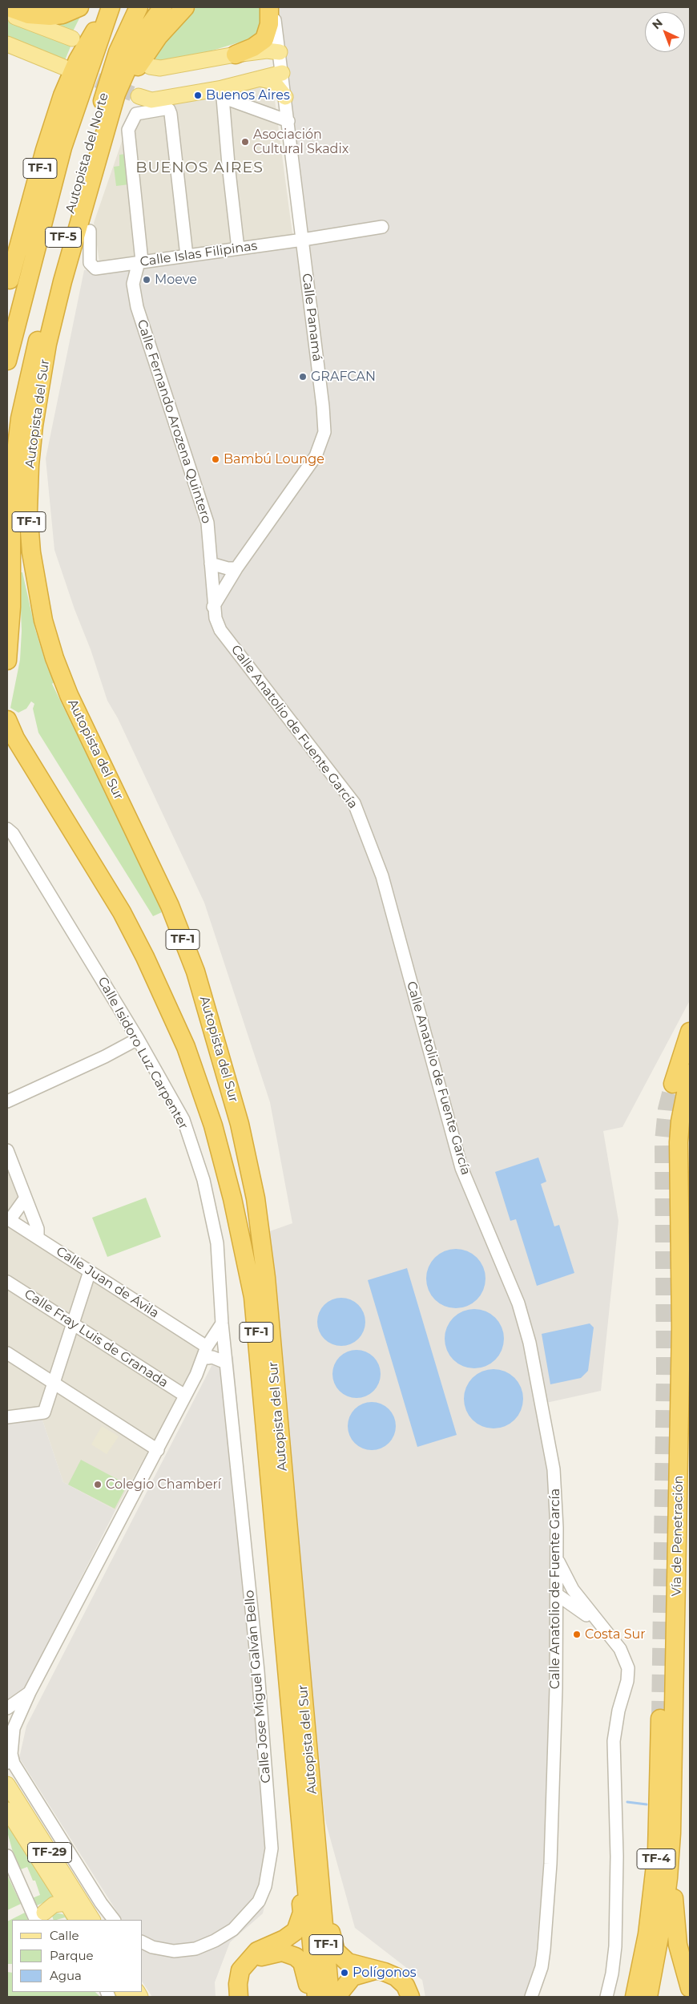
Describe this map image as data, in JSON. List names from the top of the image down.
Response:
{
  "streets": {
    "highway": [
      "Autopista del Norte",
      "TF-1",
      "TF-5",
      "Autopista del Sur",
      "Vía de Penetración",
      "TF-4"
    ],
    "main road": ["TF-29"],
    "street": [
      "Calle Islas Filipinas",
      "Calle Panamá",
      "Calle Fernando Arozena Quintero",
      "Calle Anatolio de Fuente García",
      "Calle Isidoro Luz Carpenter",
      "Calle Juan de Ávila",
      "Calle Fray Luis de Granada",
      "Calle Jose Miguel Galván Bello"
    ]
  },
  "crossings": [
    ["Autopista del Norte", "TF-1"],
    ["Calle Islas Filipinas", "Calle Panamá"],
    ["Calle Islas Filipinas", "Calle Fernando Arozena Quintero"],
    ["Calle Panamá", "Calle Fernando Arozena Quintero"],
    ["Calle Panamá", "Calle Anatolio de Fuente García"],
    ["Calle Fernando Arozena Quintero", "Calle Anatolio de Fuente García"],
    ["Calle Isidoro Luz Carpenter", "Calle Jose Miguel Galván Bello"],
    ["Calle Juan de Ávila", "Calle Jose Miguel Galván Bello"]
  ],
  "districts": ["BUENOS AIRES"],
  "places": [
    "Buenos Aires",
    "Asociación Cultural Skadix",
    "Moeve",
    "GRAFCAN",
    "Bambú Lounge",
    "Colegio Chamberí",
    "Costa Sur",
    "Polígonos"
  ],
  "legend": ["Calle", "Parque", "Agua"],
  "north": "top left"
}
